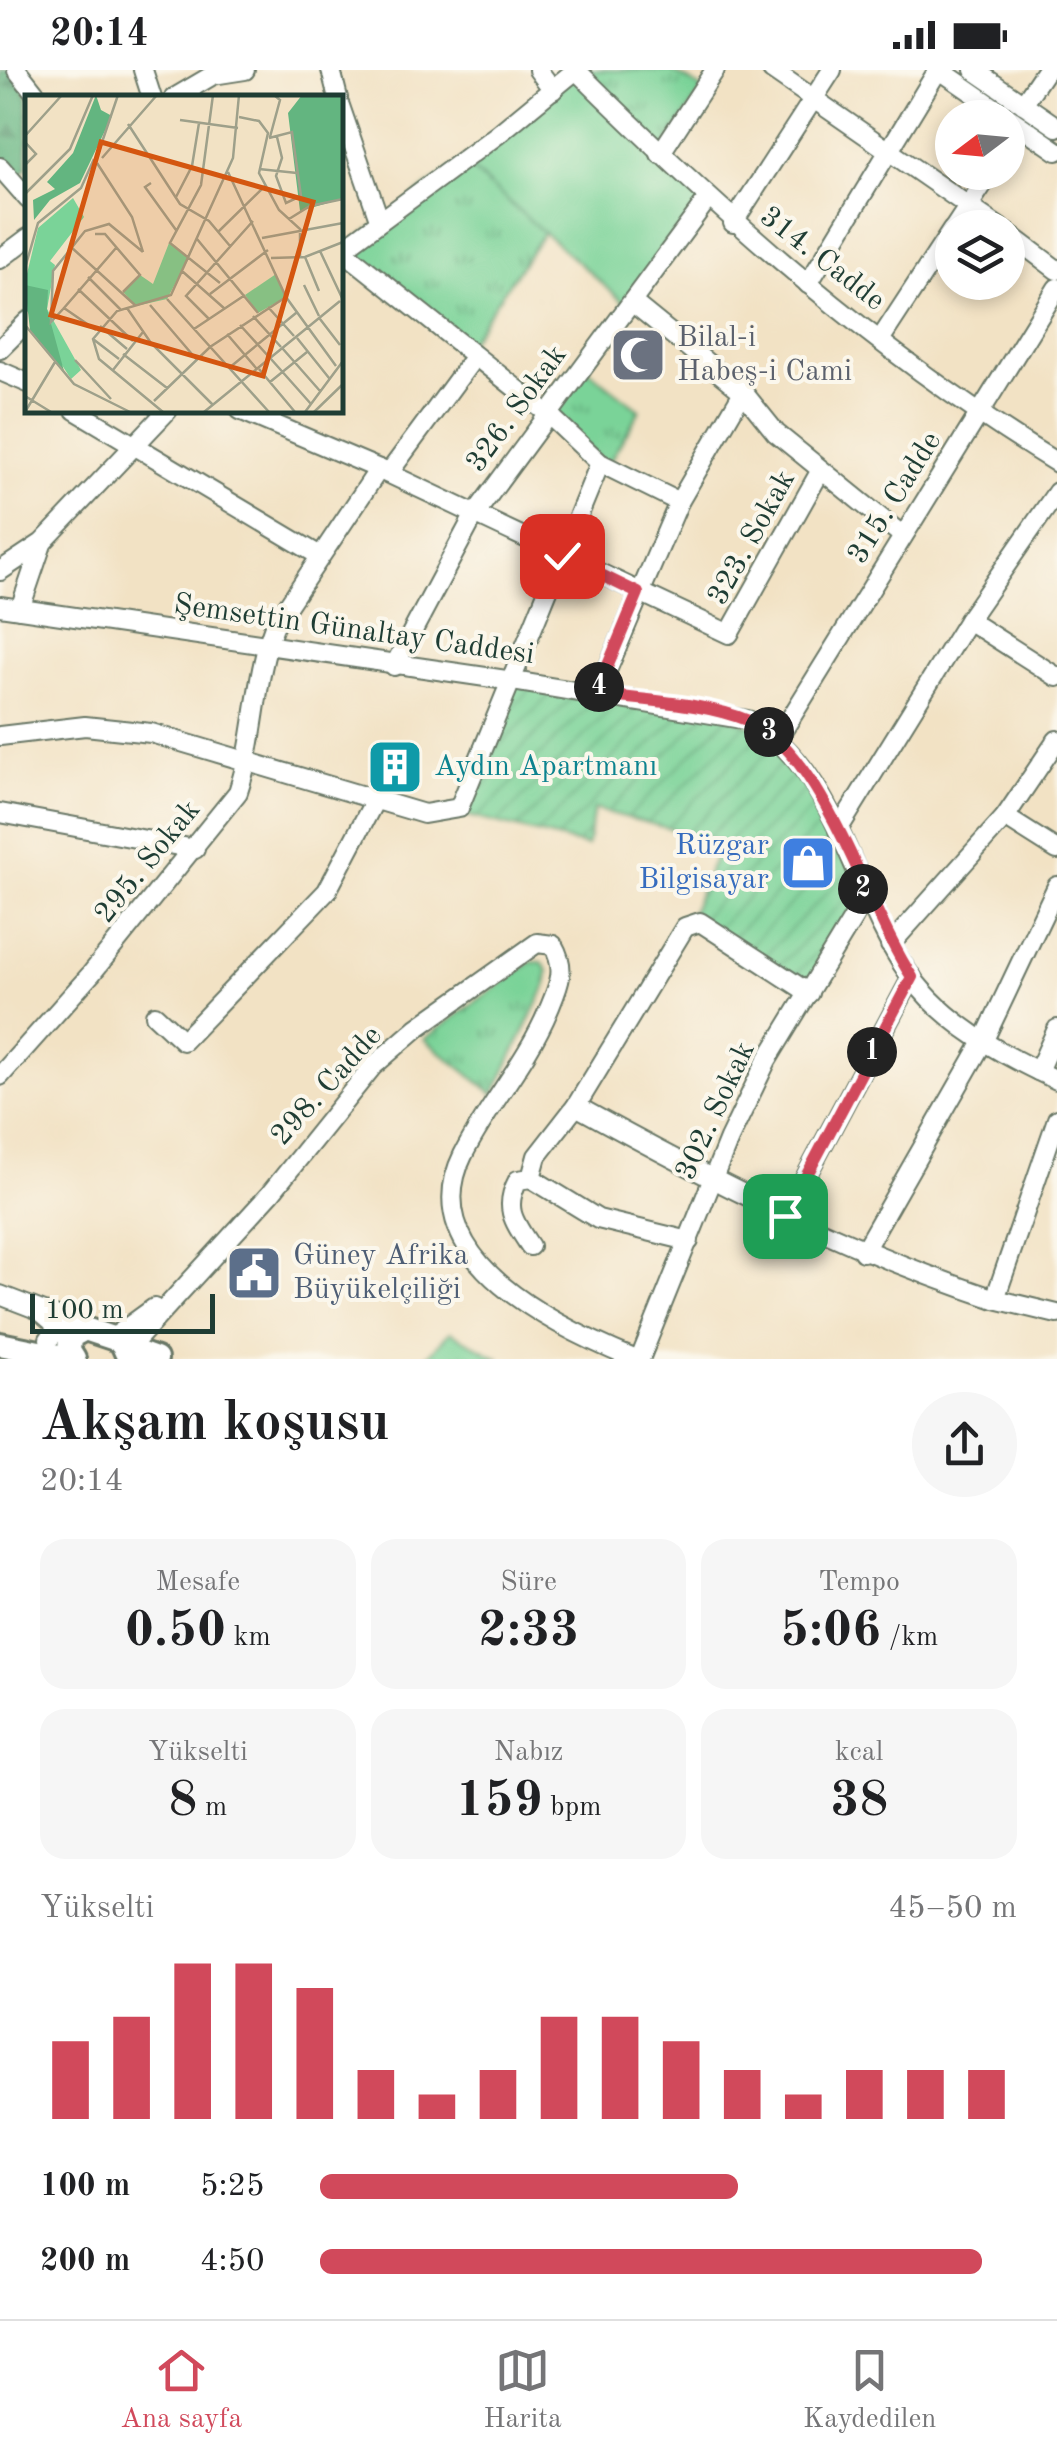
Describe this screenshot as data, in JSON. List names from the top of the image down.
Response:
{
  "streets": {
    "street": [
      "314. Cadde",
      "326. Sokak",
      "315. Cadde",
      "323. Sokak",
      "Şemsettin Günaltay Caddesi",
      "295. Sokak",
      "298. Cadde",
      "302. Sokak"
    ]
  },
  "crossings": [
    ["314. Cadde", "326. Sokak"],
    ["314. Cadde", "315. Cadde"],
    ["326. Sokak", "323. Sokak"],
    ["326. Sokak", "Şemsettin Günaltay Caddesi"],
    ["315. Cadde", "Şemsettin Günaltay Caddesi"],
    ["323. Sokak", "295. Sokak"],
    ["Şemsettin Günaltay Caddesi", "295. Sokak"],
    ["298. Cadde", "302. Sokak"]
  ],
  "places": {
    "mosque": ["Bilal-i Habeş-i Cami"],
    "building": ["Aydın Apartmanı"],
    "shop": ["Rüzgar Bilgisayar"],
    "public building": ["Güney Afrika Büyükelçiliği"]
  },
  "scale_bar": "100 m",
  "north": "left",
  "page": {
    "status": "20:14",
    "pins": [
      "4",
      "3",
      "2",
      "1"
    ],
    "scale": "100 m",
    "heading": ["Akşam koşusu", "20:14"],
    "stats": [
      ["Mesafe", "0.50 km"],
      ["Süre", "2:33"],
      ["Tempo", "5:06 /km"],
      ["Yükselti", "8 m"],
      ["Nabız", "159 bpm"],
      ["kcal", "38"]
    ],
    "chart": ["Yükselti", "45–50 m"],
    "list": [
      {
        "name": "100 m",
        "note": "5:25"
      },
      {
        "name": "200 m",
        "note": "4:50"
      }
    ],
    "tabs": ["Ana sayfa", "Harita", "Kaydedilen"]
  }
}
